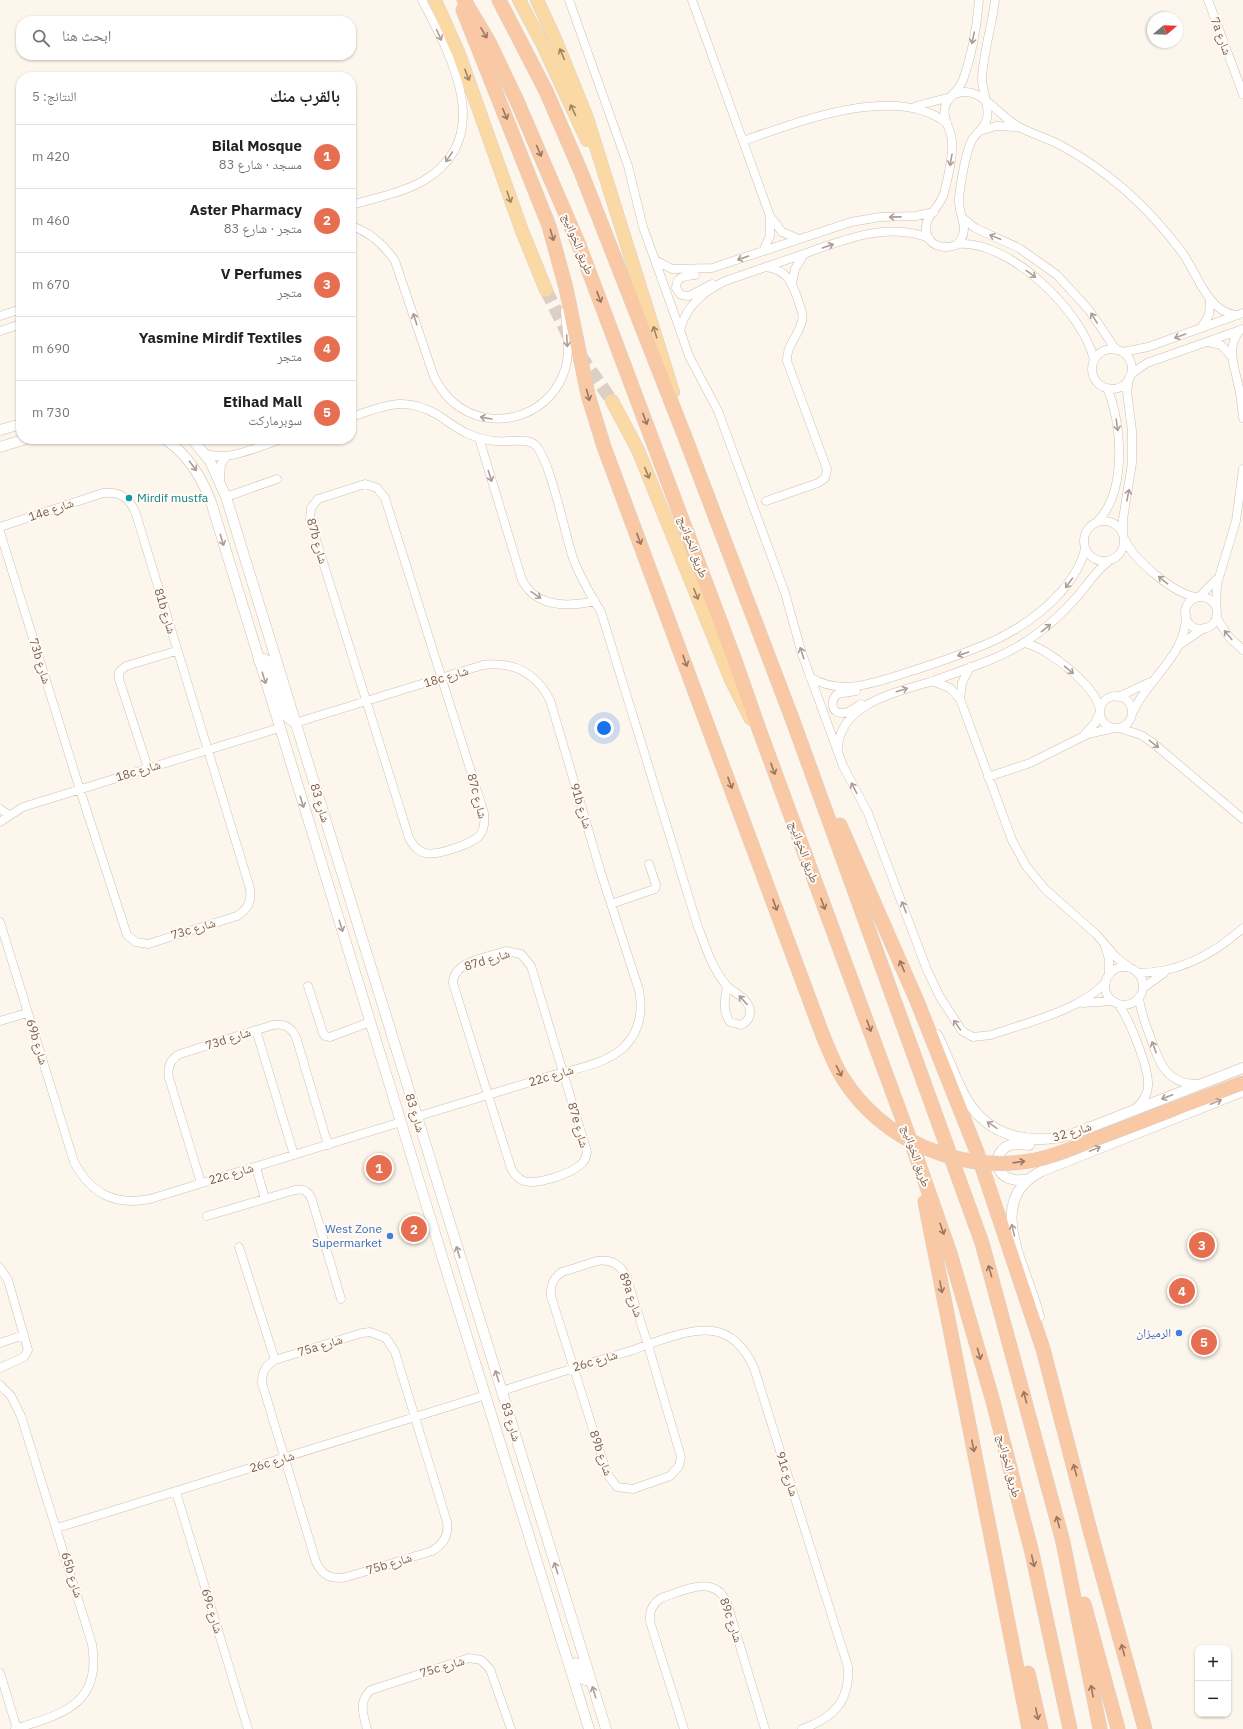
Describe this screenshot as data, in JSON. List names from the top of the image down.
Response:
{
  "streets": {
    "highway": ["طريق الخوانيج"],
    "street": [
      "7a شارع",
      "14e شارع",
      "87b شارع",
      "81b شارع",
      "73b شارع",
      "18c شارع",
      "87c شارع",
      "شارع 83",
      "91b شارع",
      "73c شارع",
      "87d شارع",
      "73d شارع",
      "69b شارع",
      "22c شارع",
      "87e شارع",
      "شارع 32",
      "89a شارع",
      "75a شارع",
      "26c شارع",
      "89b شارع",
      "91c شارع",
      "75b شارع",
      "65b شارع",
      "69c شارع",
      "89c شارع",
      "75c شارع"
    ]
  },
  "crossings": [
    ["14e شارع", "81b شارع"],
    ["87b شارع", "18c شارع"],
    ["87b شارع", "87c شارع"],
    ["81b شارع", "18c شارع"],
    ["81b شارع", "73c شارع"],
    ["73b شارع", "18c شارع"],
    ["73b شارع", "73c شارع"],
    ["18c شارع", "87c شارع"],
    ["18c شارع", "شارع 83"],
    ["18c شارع", "91b شارع"],
    ["18c شارع", "73c شارع"],
    ["شارع 83", "22c شارع"],
    ["شارع 83", "26c شارع"],
    ["91b شارع", "22c شارع"],
    ["87d شارع", "22c شارع"],
    ["87d شارع", "87e شارع"],
    ["73d شارع", "22c شارع"],
    ["69b شارع", "22c شارع"],
    ["22c شارع", "87e شارع"],
    ["89a شارع", "26c شارع"],
    ["89a شارع", "89b شارع"],
    ["75a شارع", "26c شارع"],
    ["75a شارع", "75b شارع"],
    ["26c شارع", "89b شارع"],
    ["26c شارع", "91c شارع"],
    ["26c شارع", "75b شارع"],
    ["26c شارع", "65b شارع"],
    ["26c شارع", "69c شارع"]
  ],
  "places": ["Mirdif mustfa", "West Zone Supermarket", "الرميزان"],
  "north": "right",
  "page": {
    "search": "ابحث هنا",
    "heading": ["بالقرب منك", "النتائج: 5"],
    "list": [
      {
        "mark": "1",
        "name": "Bilal Mosque",
        "note": "مسجد · شارع 83",
        "value": "420 m"
      },
      {
        "mark": "2",
        "name": "Aster Pharmacy",
        "note": "متجر · شارع 83",
        "value": "460 m"
      },
      {
        "mark": "3",
        "name": "V Perfumes",
        "note": "متجر",
        "value": "670 m"
      },
      {
        "mark": "4",
        "name": "Yasmine Mirdif Textiles",
        "note": "متجر",
        "value": "690 m"
      },
      {
        "mark": "5",
        "name": "Etihad Mall",
        "note": "سوبرماركت",
        "value": "730 m"
      }
    ],
    "pins": [
      "1",
      "2",
      "3",
      "4",
      "5"
    ],
    "map_buttons": ["+", "−"]
  }
}
